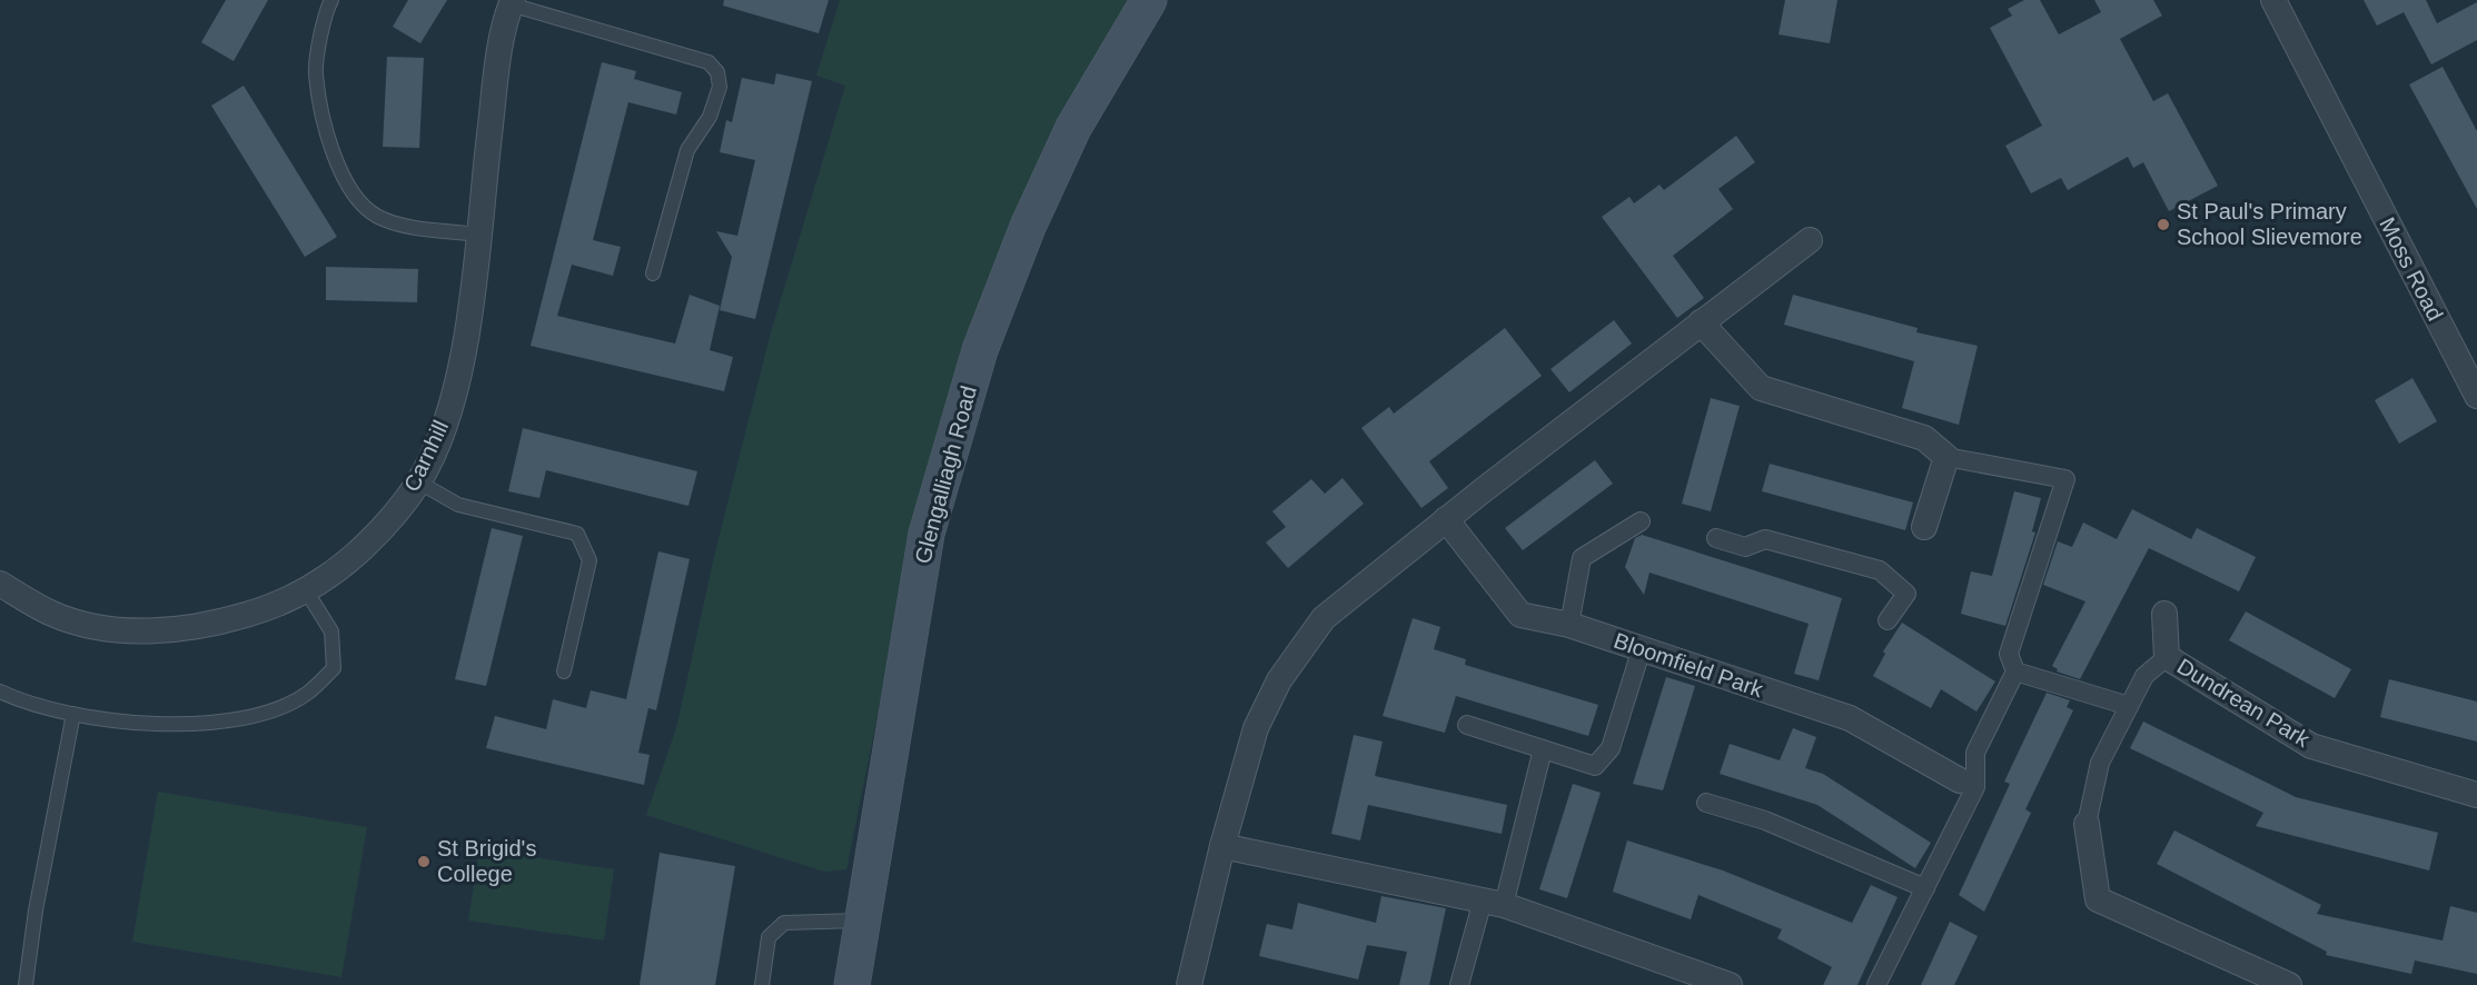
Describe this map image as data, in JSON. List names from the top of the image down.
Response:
{
  "streets": {
    "main road": ["Glengalliagh Road"],
    "street": [
      "Moss Road",
      "Carnhill",
      "Bloomfield Park",
      "Dundrean Park"
    ]
  },
  "places": ["St Paul's Primary School Slievemore", "St Brigid's College"]
}
